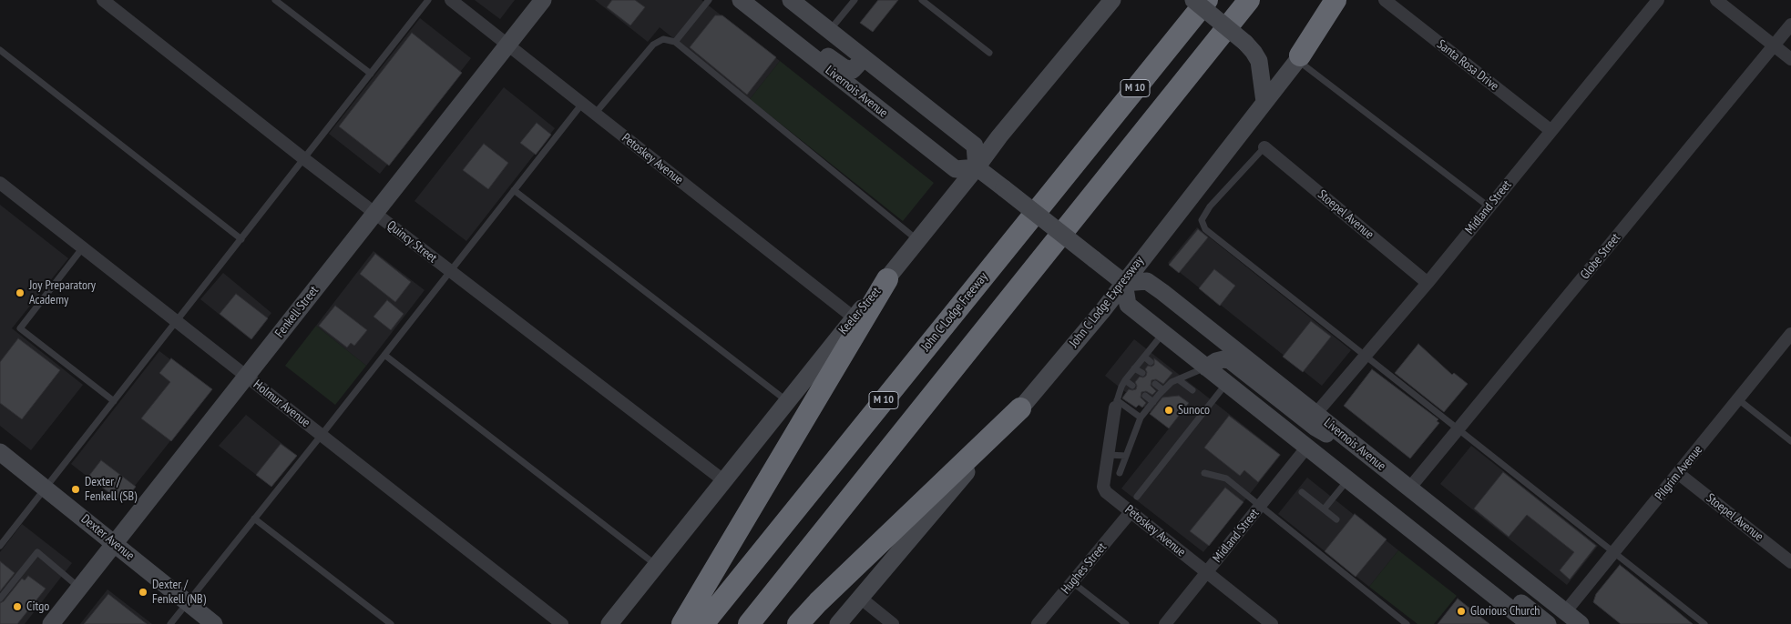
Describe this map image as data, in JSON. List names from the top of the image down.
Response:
{
  "streets": {
    "highway": ["M 10", "John C Lodge Freeway"],
    "main road": [
      "Livernois Avenue",
      "John C Lodge Expressway",
      "Keeler Street",
      "Fenkell Street",
      "Dexter Avenue"
    ],
    "street": [
      "Santa Rosa Drive",
      "Petoskey Avenue",
      "Midland Street",
      "Stoepel Avenue",
      "Quincy Street",
      "Globe Street",
      "Holmur Avenue",
      "Pilgrim Avenue",
      "Hughes Street"
    ]
  },
  "crossings": [
    ["Santa Rosa Drive", "Midland Street"],
    ["Livernois Avenue", "Midland Street"],
    ["Livernois Avenue", "Globe Street"],
    ["Livernois Avenue", "John C Lodge Expressway"],
    ["Livernois Avenue", "Keeler Street"],
    ["Livernois Avenue", "Pilgrim Avenue"],
    ["Petoskey Avenue", "Midland Street"],
    ["Petoskey Avenue", "Keeler Street"],
    ["Petoskey Avenue", "Fenkell Street"],
    ["Petoskey Avenue", "Hughes Street"],
    ["Midland Street", "Stoepel Avenue"],
    ["Stoepel Avenue", "Pilgrim Avenue"],
    ["Quincy Street", "Keeler Street"],
    ["Quincy Street", "Fenkell Street"],
    ["Fenkell Street", "Holmur Avenue"],
    ["Fenkell Street", "Dexter Avenue"]
  ],
  "places": [
    "Joy Preparatory Academy",
    "Sunoco",
    "Dexter / Fenkell (SB)",
    "Dexter / Fenkell (NB)",
    "Citgo",
    "Glorious Church"
  ]
}
